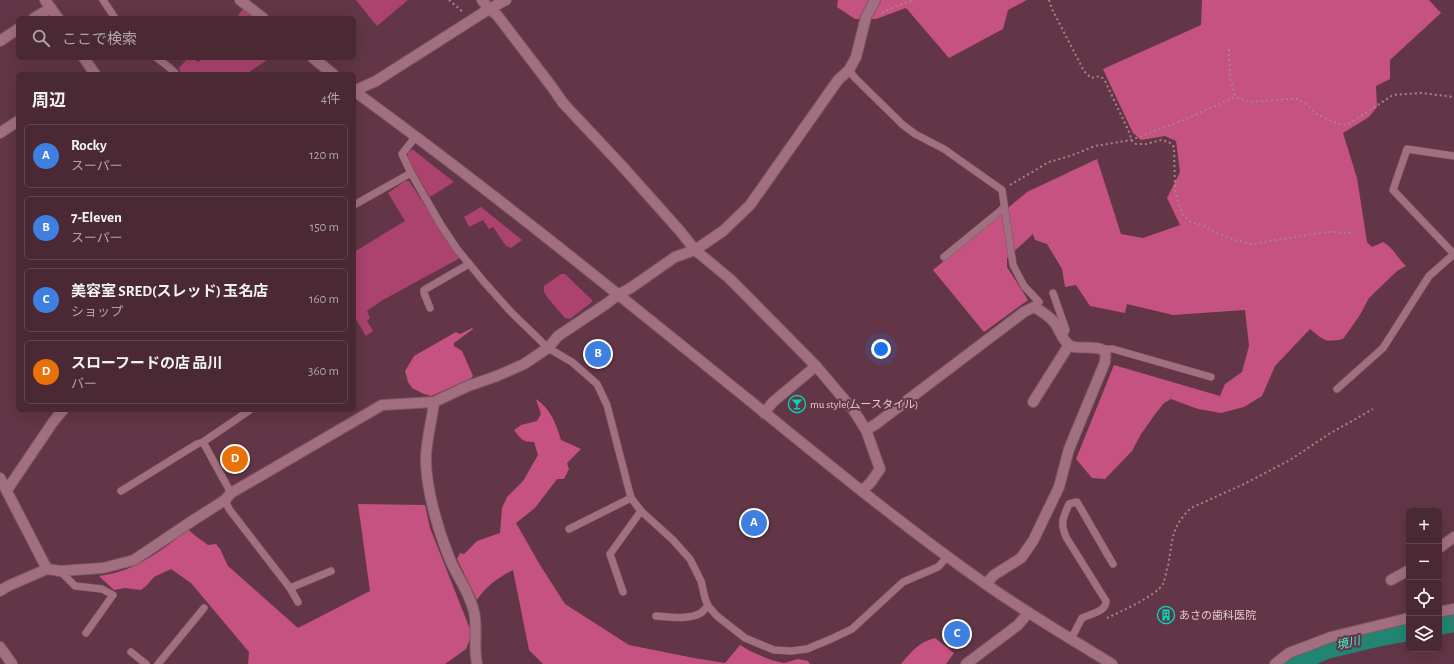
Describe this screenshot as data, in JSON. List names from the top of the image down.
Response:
{
  "water": ["境川"],
  "places": {
    "bar": ["mu style(厶ースタイル)"],
    "building": ["あさの歯科医院"]
  },
  "page": {
    "search": "ここで検索",
    "heading": ["周辺", "4件"],
    "list": [
      {
        "mark": "A",
        "name": "Rocky",
        "note": "スーパー",
        "value": "120 m"
      },
      {
        "mark": "B",
        "name": "7-Eleven",
        "note": "スーパー",
        "value": "150 m"
      },
      {
        "mark": "C",
        "name": "美容室 SRED(スレッド) 玉名店",
        "note": "ショップ",
        "value": "160 m"
      },
      {
        "mark": "D",
        "name": "スローフードの店 品川",
        "note": "バー",
        "value": "360 m"
      }
    ],
    "pins": [
      "B",
      "D",
      "A",
      "C"
    ],
    "map_buttons": ["+", "−"]
  }
}
